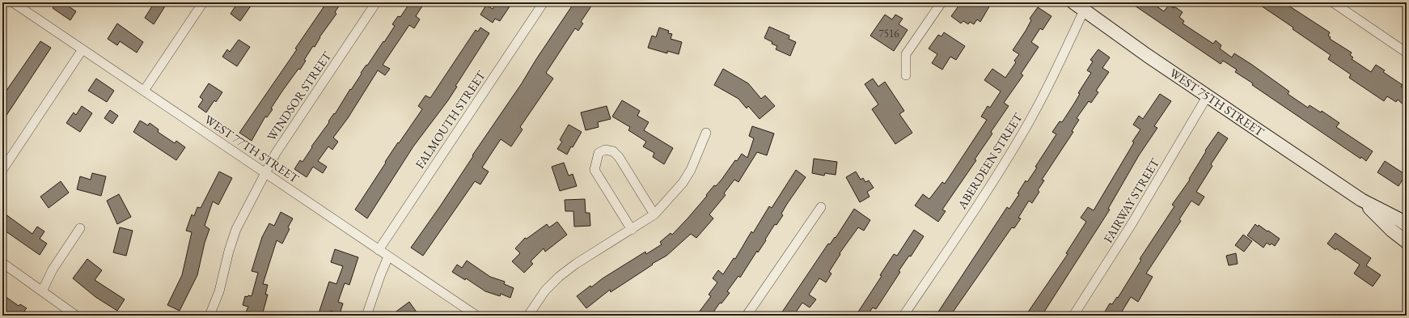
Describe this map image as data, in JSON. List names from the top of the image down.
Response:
{
  "streets": {
    "main road": ["WEST 75TH STREET"],
    "street": [
      "WINDSOR STREET",
      "FALMOUTH STREET",
      "WEST 77TH STREET",
      "ABERDEEN STREET",
      "FAIRWAY STREET"
    ]
  },
  "crossings": [
    ["WINDSOR STREET", "WEST 77TH STREET"],
    ["WEST 75TH STREET", "ABERDEEN STREET"],
    ["WEST 75TH STREET", "FAIRWAY STREET"],
    ["FALMOUTH STREET", "WEST 77TH STREET"]
  ],
  "house_numbers": ["7516"]
}
